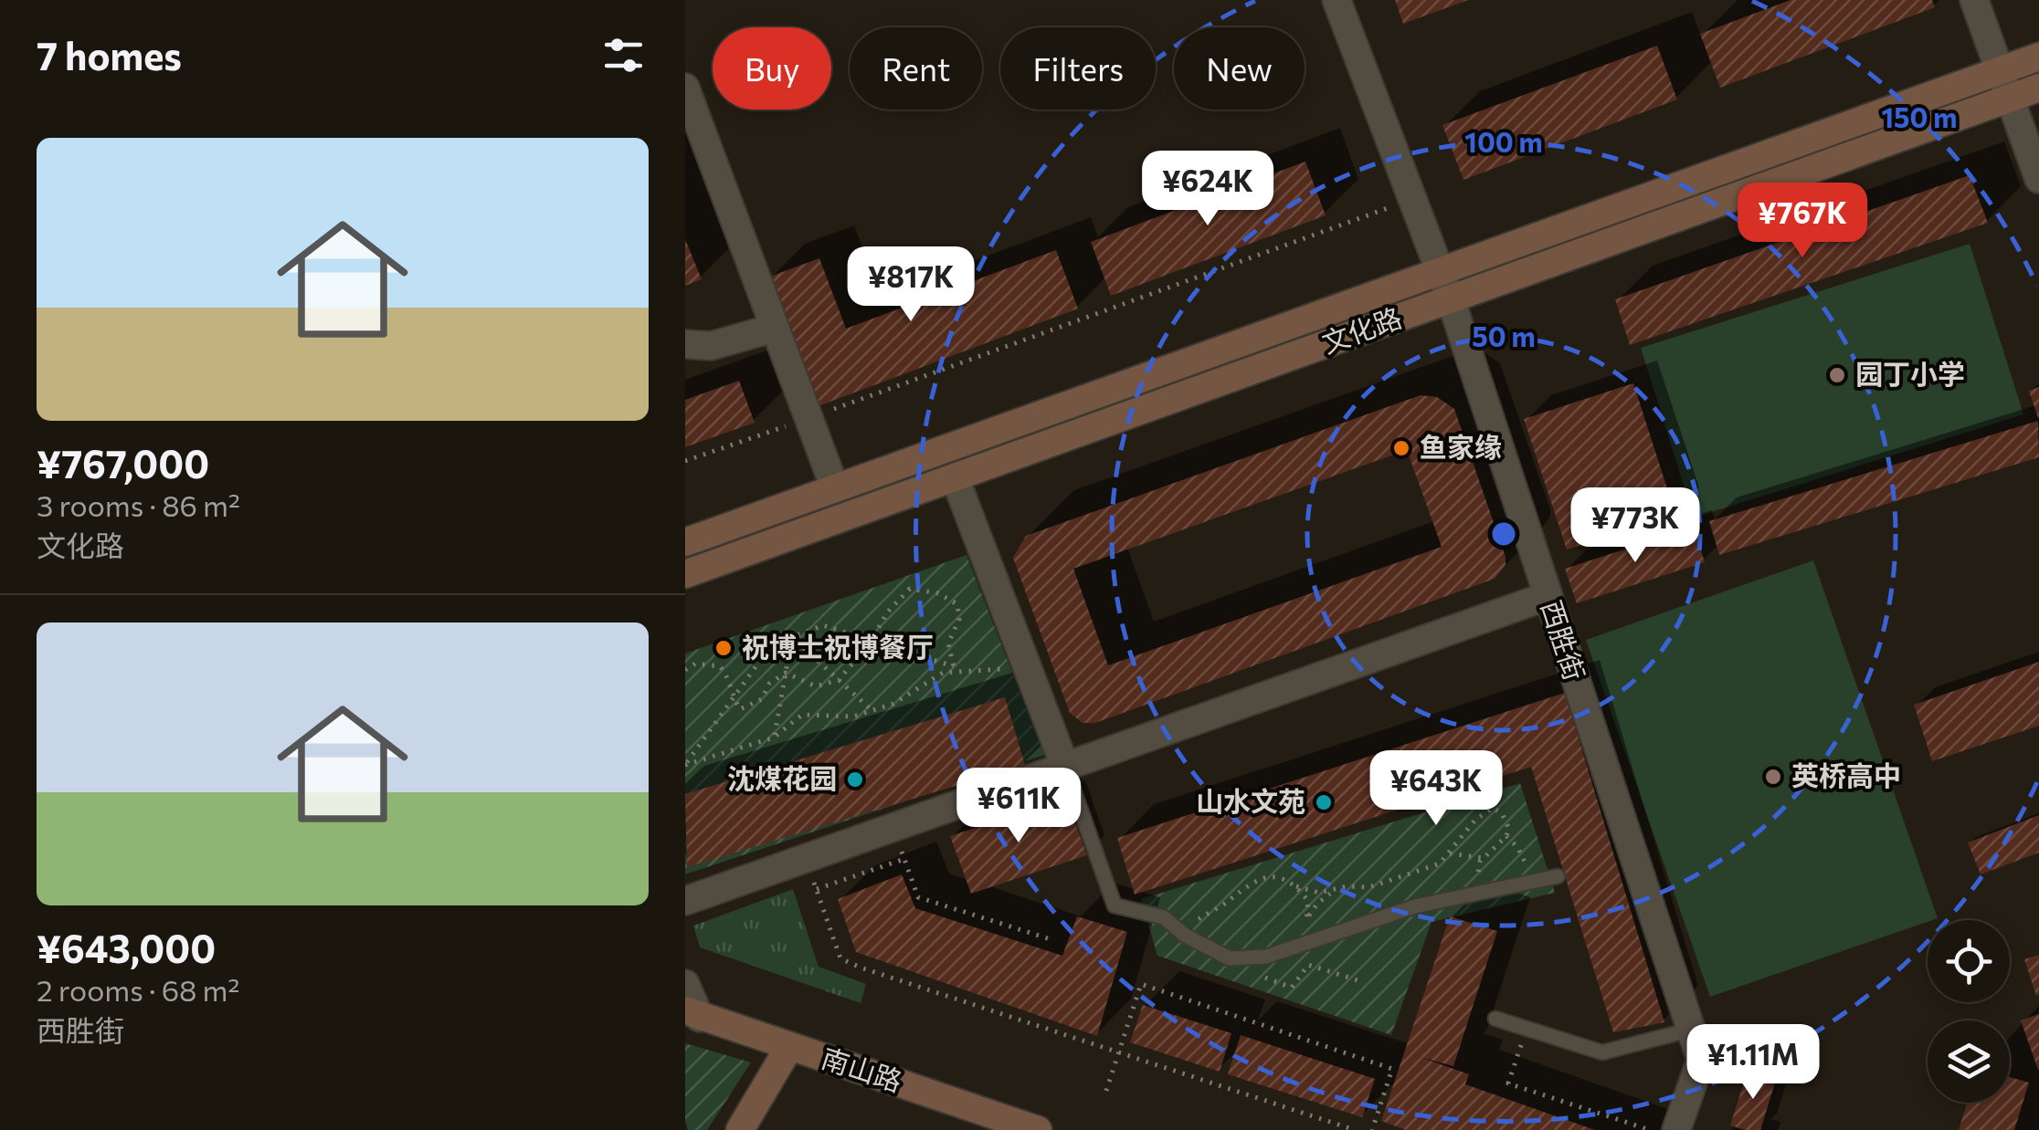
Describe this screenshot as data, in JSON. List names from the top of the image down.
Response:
{
  "streets": {
    "main road": ["文化路", "南山路"],
    "street": ["西胜街"]
  },
  "crossings": [
    ["文化路", "西胜街"]
  ],
  "places": [
    "园丁小学",
    "鱼家缘",
    "祝博士祝博餐厅",
    "英桥高中",
    "沈煤花园",
    "山水文苑"
  ],
  "page": {
    "heading": "7 homes",
    "chip": [
      "Buy",
      "Rent",
      "Filters",
      "New"
    ],
    "list": [
      {
        "name": "¥767,000",
        "note": "3 rooms · 86 m² · 文化路"
      },
      {
        "name": "¥643,000",
        "note": "2 rooms · 68 m² · 西胜街"
      }
    ],
    "price": [
      "¥624K",
      "¥767K",
      "¥817K",
      "¥773K",
      "¥643K",
      "¥611K",
      "¥1.11M"
    ]
  },
  "rings": ["150 m", "100 m", "50 m"]
}
